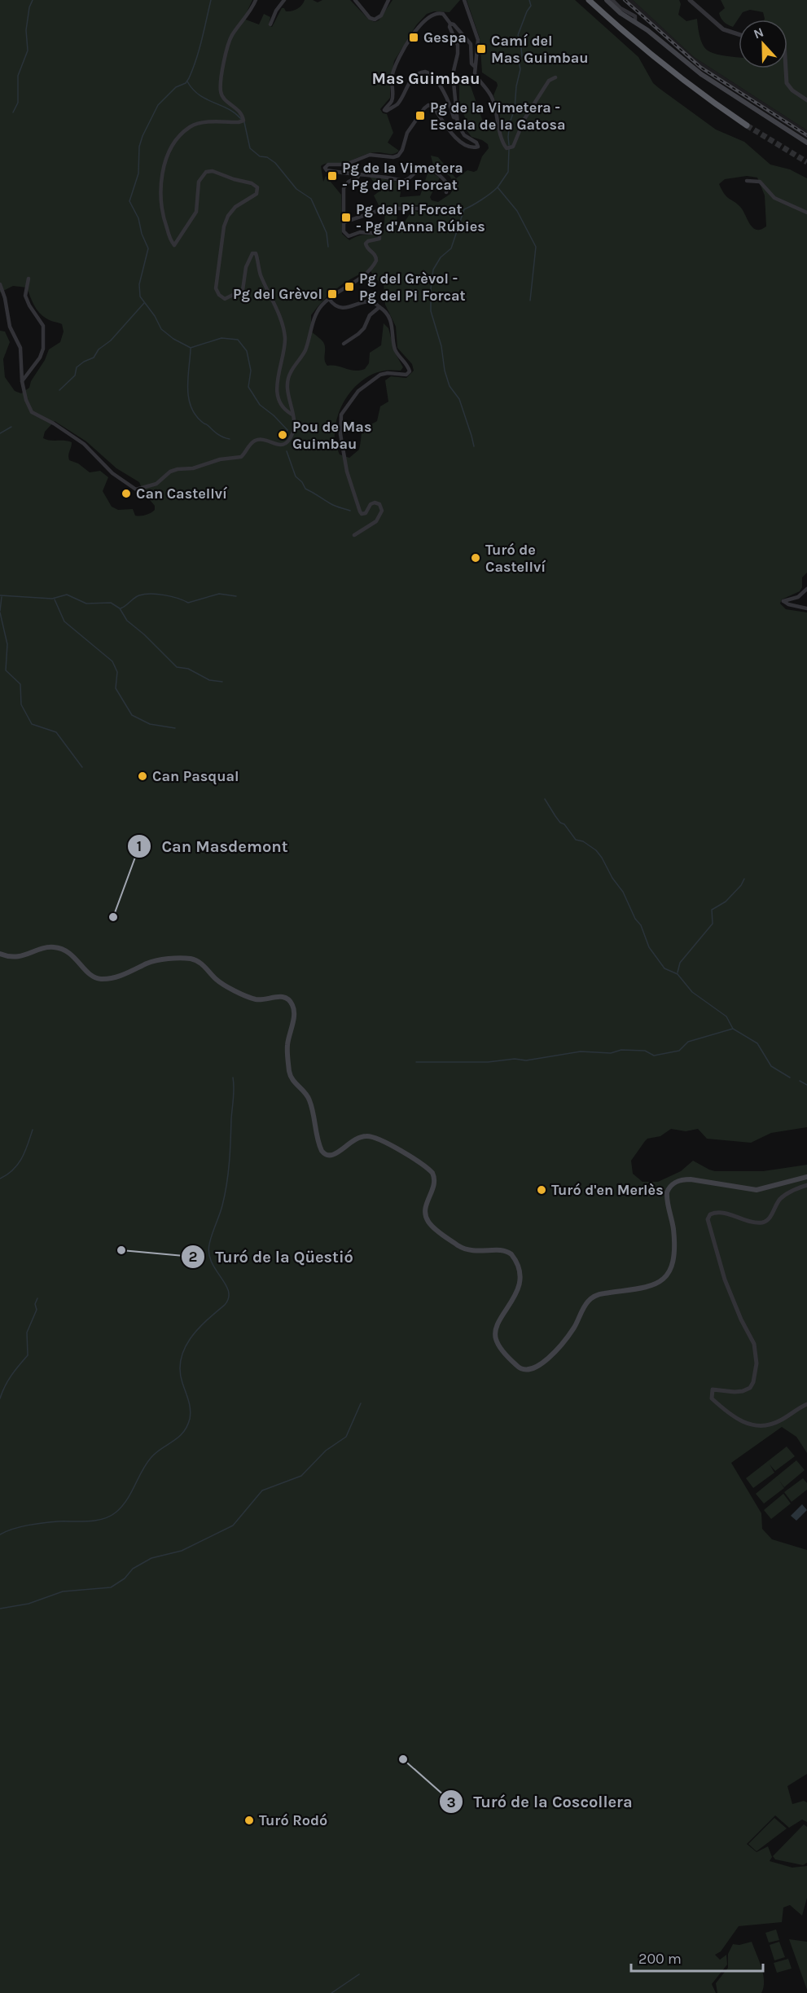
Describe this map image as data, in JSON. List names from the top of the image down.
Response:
{
  "districts": ["Mas Guimbau"],
  "places": {
    "transit": [
      "Gespa",
      "Camí del Mas Guimbau",
      "Pg de la Vimetera - Escala de la Gatosa",
      "Pg de la Vimetera - Pg del Pi Forcat",
      "Pg del Pi Forcat - Pg d'Anna Rúbies",
      "Pg del Grèvol - Pg del Pi Forcat",
      "Pg del Grèvol"
    ],
    "other": [
      "Pou de Mas Guimbau",
      "Can Castellví",
      "Turó de Castellví",
      "Can Pasqual",
      "Can Masdemont",
      "Turó d'en Merlès",
      "Turó de la Qüestió",
      "Turó de la Coscollera",
      "Turó Rodó"
    ]
  },
  "scale_bar": "200 m",
  "north": "top"
}
